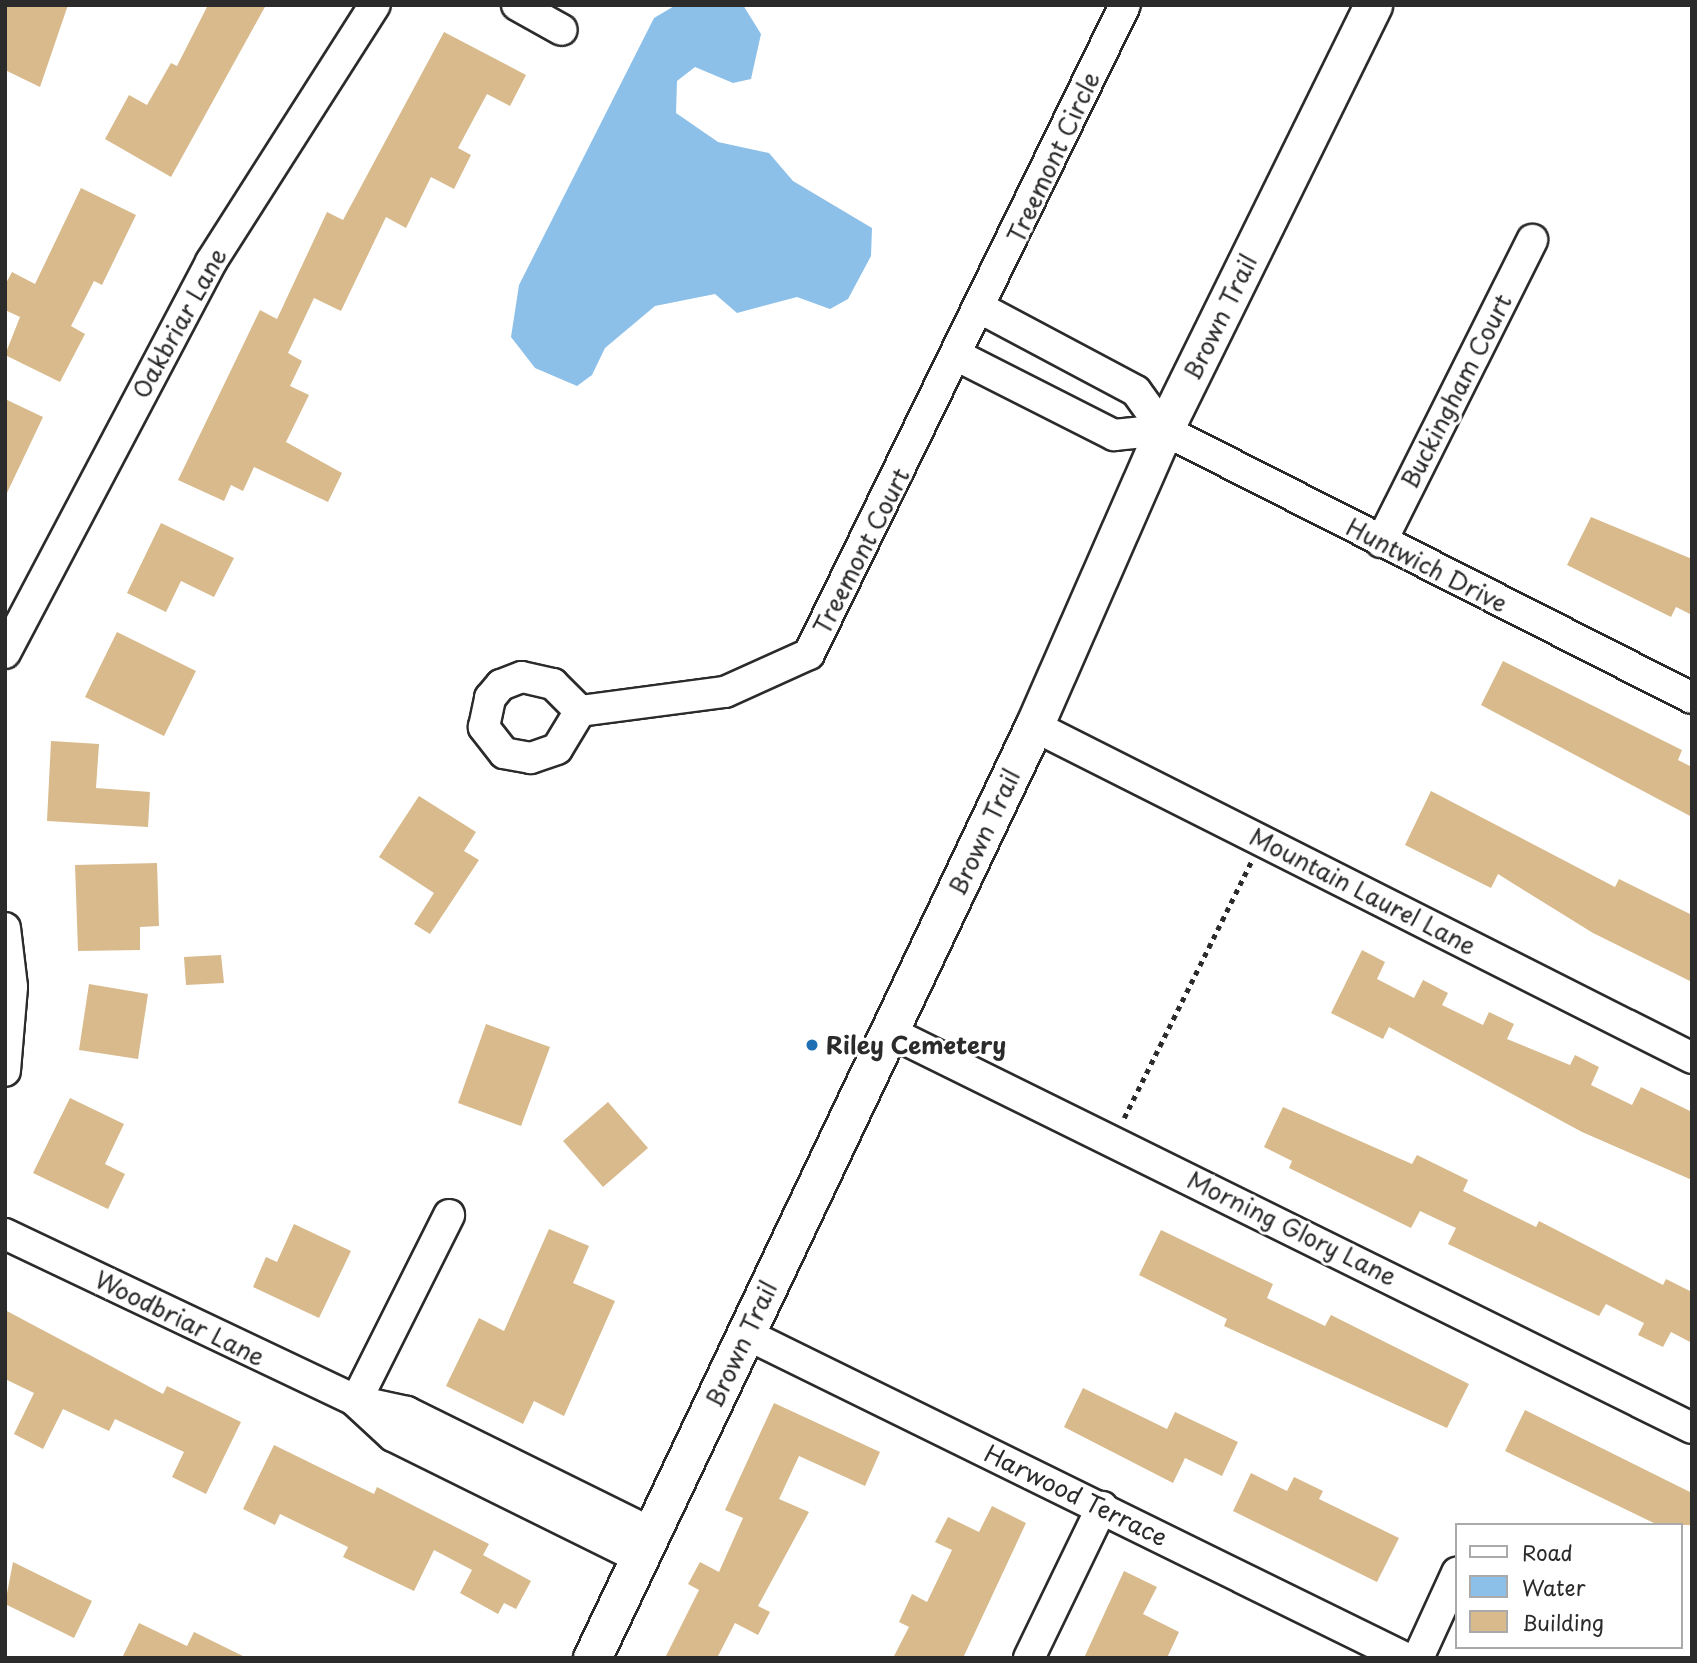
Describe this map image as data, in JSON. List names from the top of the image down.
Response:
{
  "streets": {
    "street": [
      "Treemont Circle",
      "Brown Trail",
      "Oakbriar Lane",
      "Buckingham Court",
      "Treemont Court",
      "Huntwich Drive",
      "Mountain Laurel Lane",
      "Morning Glory Lane",
      "Woodbriar Lane",
      "Harwood Terrace"
    ]
  },
  "crossings": [
    ["Treemont Circle", "Treemont Court"],
    ["Brown Trail", "Huntwich Drive"],
    ["Brown Trail", "Mountain Laurel Lane"],
    ["Brown Trail", "Morning Glory Lane"],
    ["Brown Trail", "Woodbriar Lane"],
    ["Brown Trail", "Harwood Terrace"],
    ["Buckingham Court", "Huntwich Drive"]
  ],
  "places": ["Riley Cemetery"],
  "legend": ["Road", "Water", "Building"]
}
